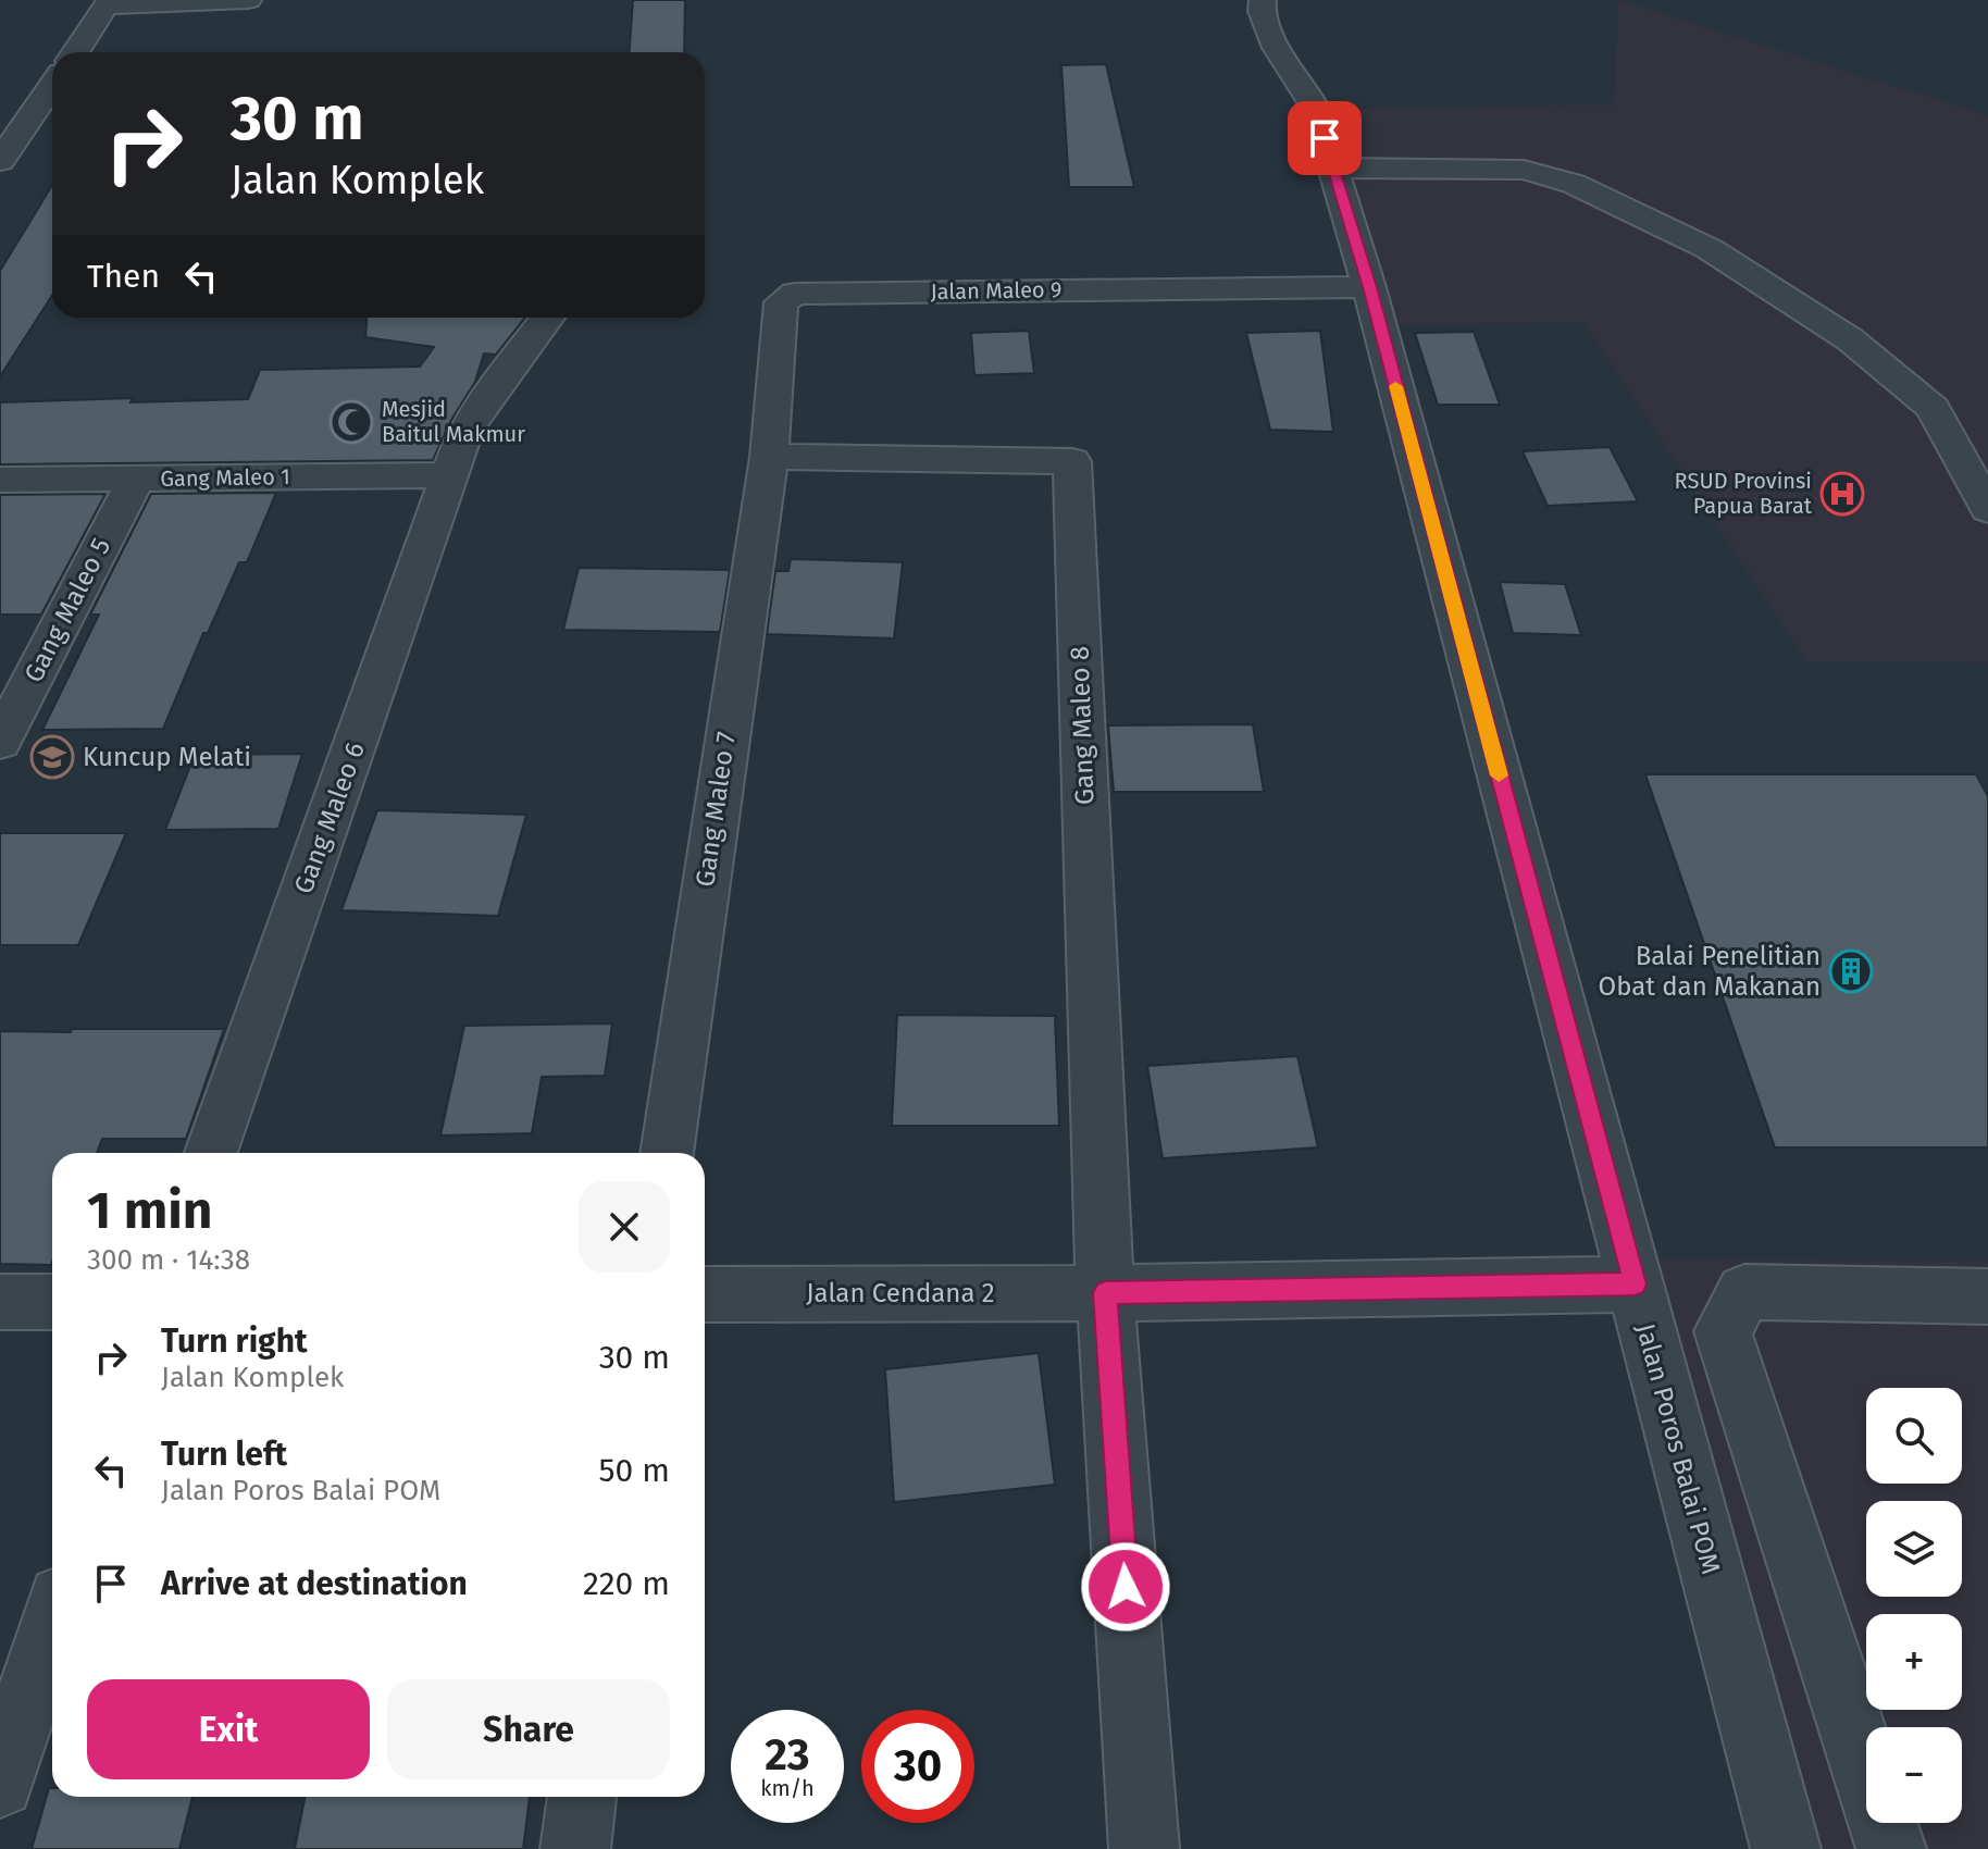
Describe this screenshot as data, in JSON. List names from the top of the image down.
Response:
{
  "streets": {
    "street": [
      "Jalan Maleo 9",
      "Gang Maleo 1",
      "Gang Maleo 5",
      "Gang Maleo 8",
      "Gang Maleo 7",
      "Gang Maleo 6",
      "Jalan Cendana 2",
      "Jalan Poros Balai POM"
    ]
  },
  "crossings": [
    ["Jalan Maleo 9", "Gang Maleo 8"],
    ["Jalan Maleo 9", "Gang Maleo 7"],
    ["Jalan Maleo 9", "Jalan Poros Balai POM"],
    ["Gang Maleo 1", "Gang Maleo 5"],
    ["Gang Maleo 1", "Gang Maleo 6"],
    ["Gang Maleo 8", "Gang Maleo 7"],
    ["Gang Maleo 8", "Jalan Cendana 2"],
    ["Jalan Cendana 2", "Jalan Poros Balai POM"]
  ],
  "places": {
    "mosque": ["Mesjid Baitul Makmur"],
    "hospital": ["RSUD Provinsi Papua Barat"],
    "school or university": ["Kuncup Melati"],
    "building": ["Balai Penelitian Obat dan Makanan"]
  },
  "page": {
    "turn": ["30 m", "Jalan Komplek"],
    "then": "Then",
    "heading": ["1 min", "300 m · 14:38"],
    "list": [
      {
        "name": "Turn right",
        "note": "Jalan Komplek",
        "value": "30 m"
      },
      {
        "name": "Turn left",
        "note": "Jalan Poros Balai POM",
        "value": "50 m"
      },
      {
        "name": "Arrive at destination",
        "value": "220 m"
      }
    ],
    "map_buttons": ["+", "−"],
    "buttons": ["Exit", "Share"],
    "speed": "23 km/h",
    "limit": "30"
  }
}
